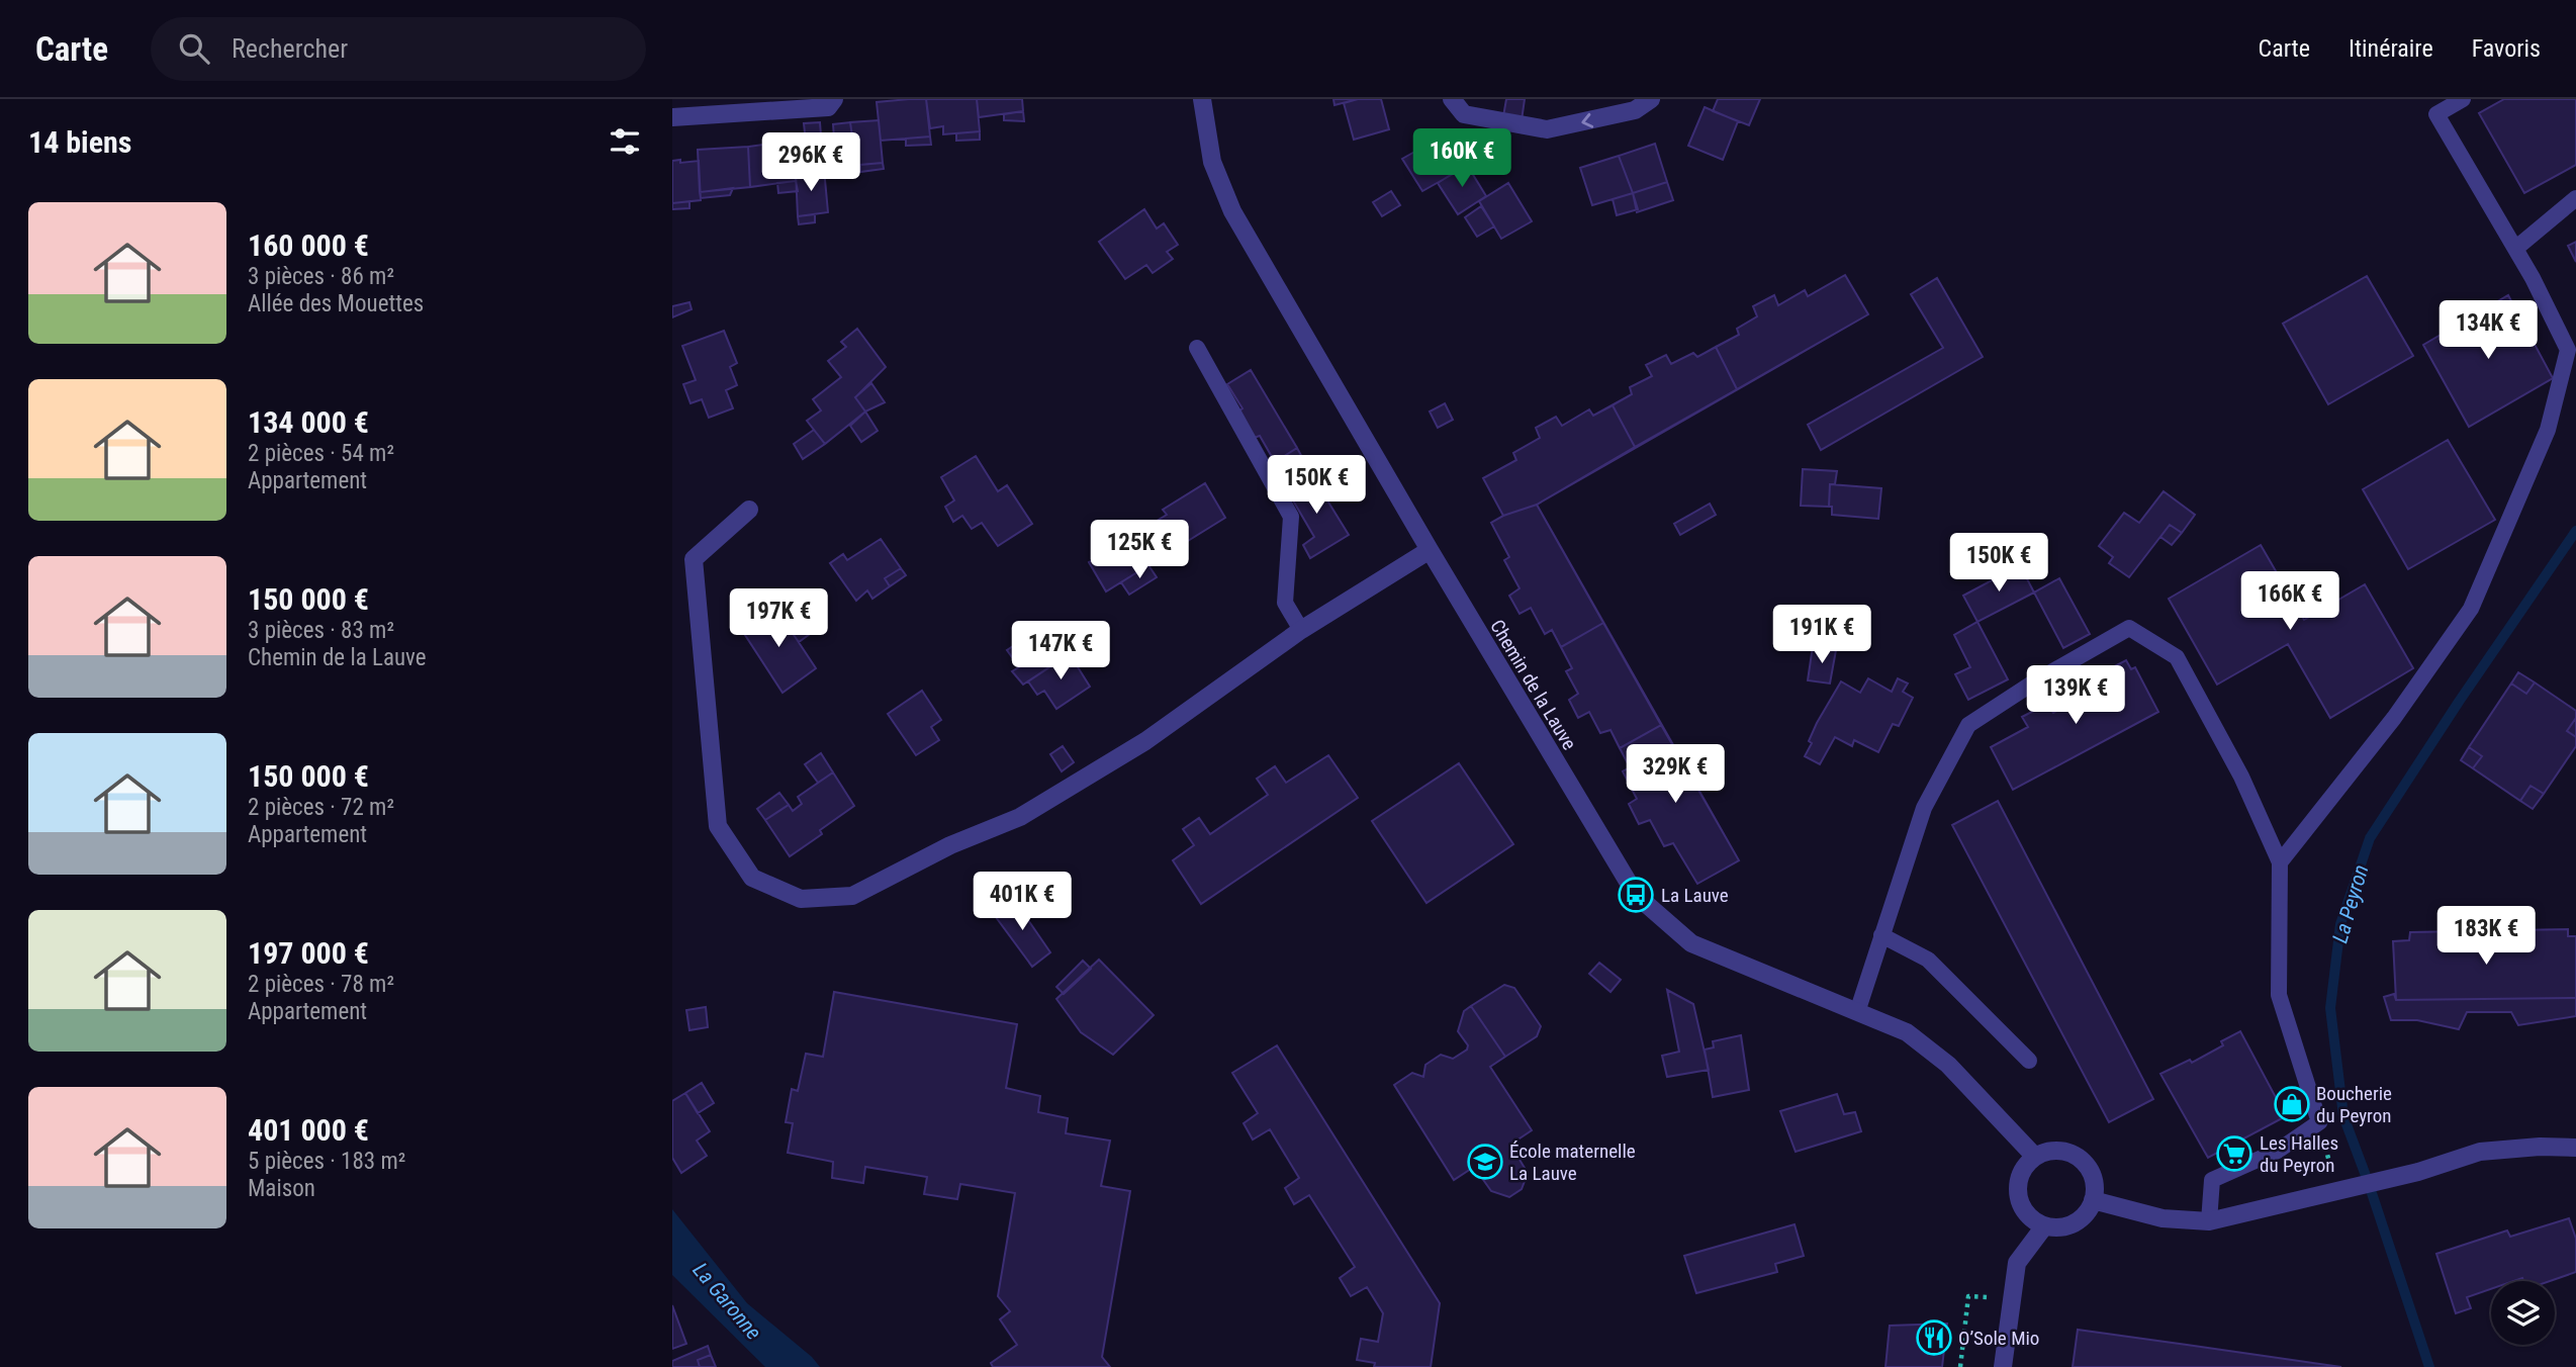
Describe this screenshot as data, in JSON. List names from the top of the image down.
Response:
{
  "streets": {
    "street": ["Chemin de la Lauve"]
  },
  "water": ["La Peyron", "La Garonne"],
  "places": {
    "bus stop": ["La Lauve"],
    "shop": ["Boucherie du Peyron"],
    "supermarket": ["Les Halles du Peyron"],
    "school or university": ["École maternelle La Lauve"],
    "restaurant": ["O’Sole Mio"]
  },
  "page": {
    "header": "Carte",
    "search": "Rechercher",
    "nav": ["Carte", "Itinéraire", "Favoris"],
    "heading": "14 biens",
    "price": [
      "160K €",
      "296K €",
      "134K €",
      "150K €",
      "125K €",
      "150K €",
      "166K €",
      "197K €",
      "191K €",
      "147K €",
      "139K €",
      "329K €",
      "401K €",
      "183K €"
    ],
    "list": [
      {
        "name": "160 000 €",
        "note": "3 pièces · 86 m² · Allée des Mouettes"
      },
      {
        "name": "134 000 €",
        "note": "2 pièces · 54 m² · Appartement"
      },
      {
        "name": "150 000 €",
        "note": "3 pièces · 83 m² · Chemin de la Lauve"
      },
      {
        "name": "150 000 €",
        "note": "2 pièces · 72 m² · Appartement"
      },
      {
        "name": "197 000 €",
        "note": "2 pièces · 78 m² · Appartement"
      },
      {
        "name": "401 000 €",
        "note": "5 pièces · 183 m² · Maison"
      }
    ]
  }
}
